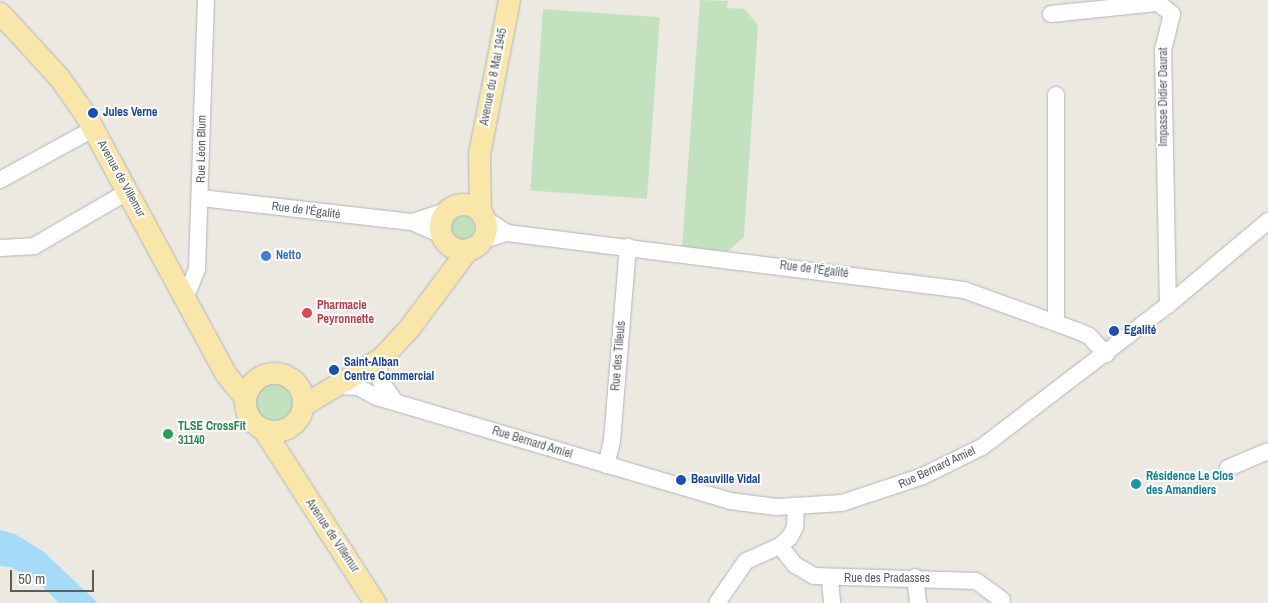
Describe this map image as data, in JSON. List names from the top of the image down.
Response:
{
  "streets": {
    "main road": ["Avenue du 8 Mai 1945", "Avenue de Villemur"],
    "street": [
      "Impasse Didier Daurat",
      "Rue Léon Blum",
      "Rue de l'Égalité",
      "Rue des Tilleuls",
      "Rue Bernard Amiel",
      "Rue des Pradasses"
    ]
  },
  "crossings": [
    ["Avenue du 8 Mai 1945", "Rue de l'Égalité"],
    ["Impasse Didier Daurat", "Rue Bernard Amiel"],
    ["Rue Léon Blum", "Avenue de Villemur"],
    ["Rue Léon Blum", "Rue de l'Égalité"],
    ["Rue de l'Égalité", "Rue des Tilleuls"],
    ["Rue de l'Égalité", "Rue Bernard Amiel"],
    ["Rue des Tilleuls", "Rue Bernard Amiel"]
  ],
  "places": [
    "Jules Verne",
    "Netto",
    "Pharmacie Peyronnette",
    "Egalité",
    "Saint-Alban Centre Commercial",
    "TLSE CrossFit 31140",
    "Beauville Vidal",
    "Résidence Le Clos des Amandiers"
  ],
  "scale_bar": "50 m"
}
